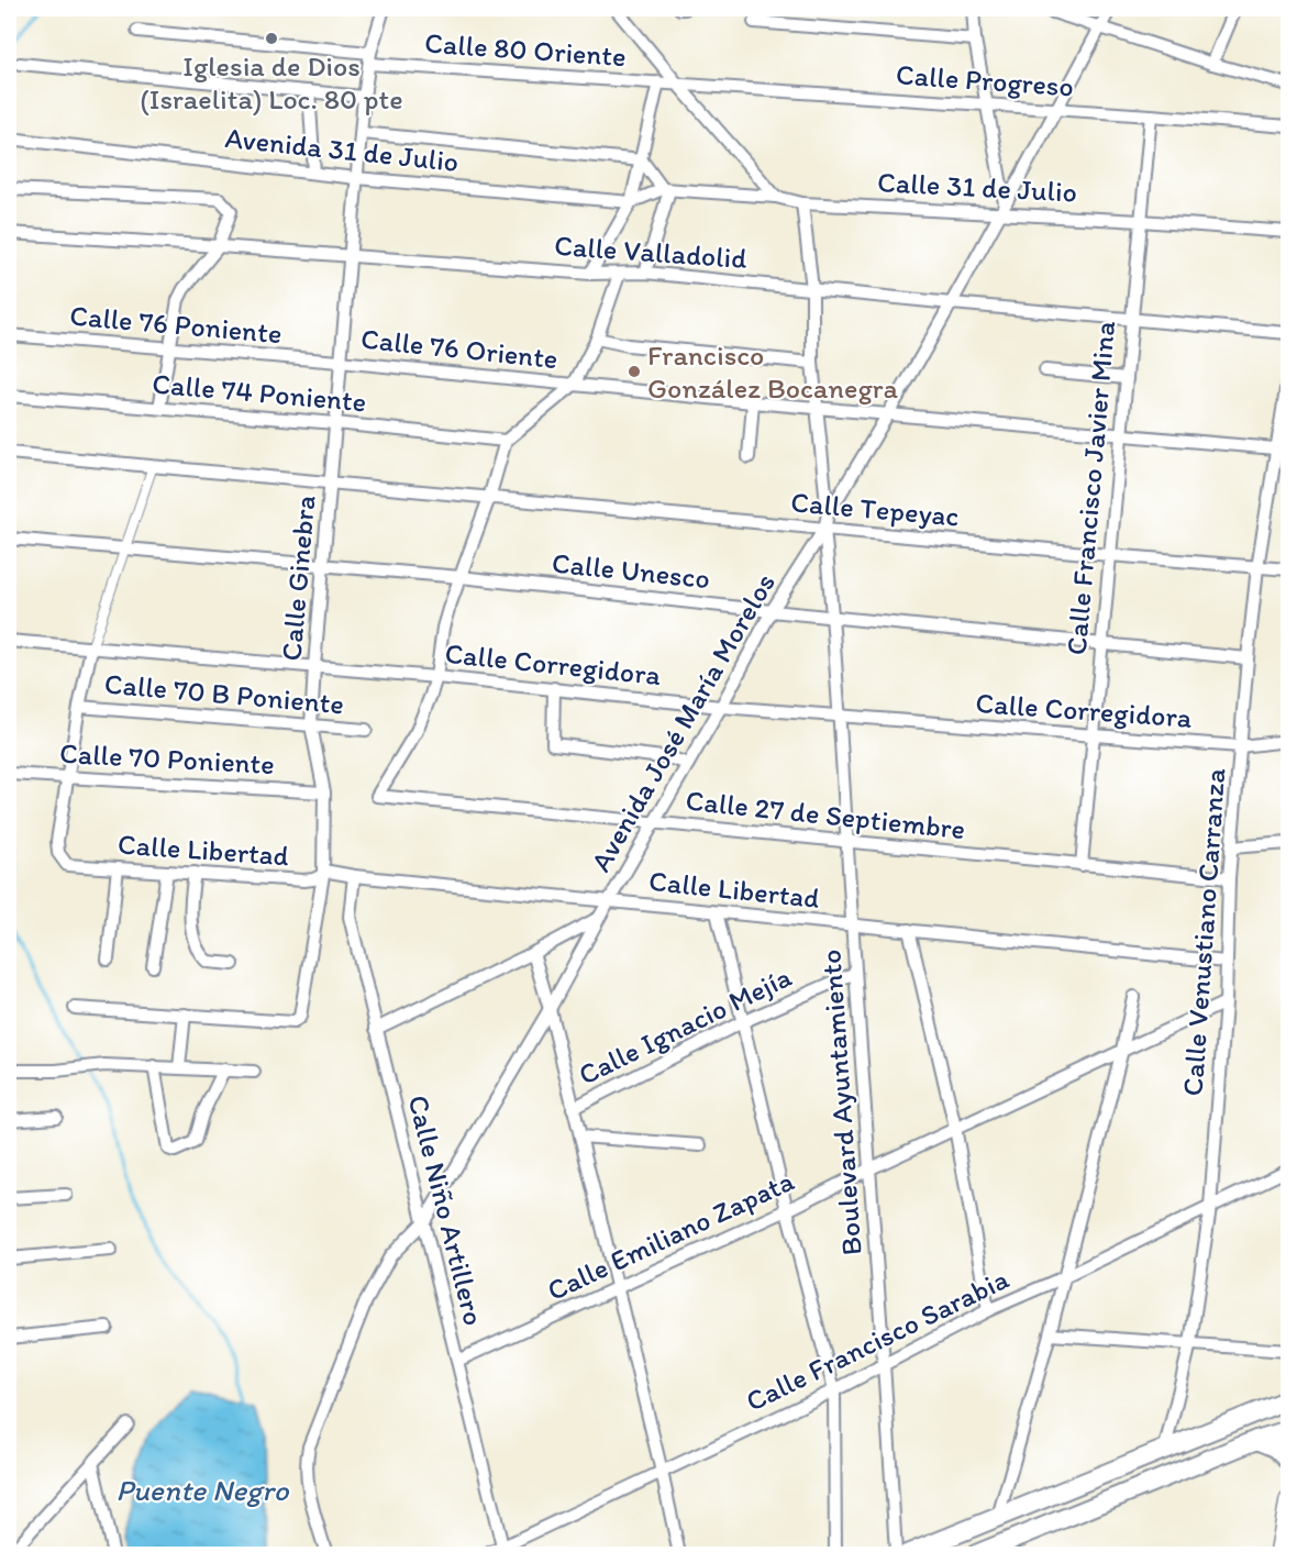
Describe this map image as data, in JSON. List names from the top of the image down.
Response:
{
  "streets": {
    "street": [
      "Calle 80 Oriente",
      "Calle Progreso",
      "Avenida 31 de Julio",
      "Calle 31 de Julio",
      "Calle Valladolid",
      "Calle 76 Poniente",
      "Calle 76 Oriente",
      "Calle 74 Poniente",
      "Calle Francisco Javier Mina",
      "Calle Tepeyac",
      "Calle Unesco",
      "Calle Ginebra",
      "Calle Corregidora",
      "Calle 70 B Poniente",
      "Avenida José María Morelos",
      "Calle 70 Poniente",
      "Calle 27 de Septiembre",
      "Calle Libertad",
      "Calle Venustiano Carranza",
      "Calle Ignacio Mejía",
      "Boulevard Ayuntamiento",
      "Calle Niño Artillero",
      "Calle Emiliano Zapata",
      "Calle Francisco Sarabia"
    ]
  },
  "crossings": [
    ["Calle 80 Oriente", "Calle Progreso"],
    ["Calle 80 Oriente", "Calle Ginebra"],
    ["Calle Progreso", "Calle Francisco Javier Mina"],
    ["Calle Progreso", "Avenida José María Morelos"],
    ["Avenida 31 de Julio", "Calle 31 de Julio"],
    ["Avenida 31 de Julio", "Calle Ginebra"],
    ["Calle 31 de Julio", "Calle Francisco Javier Mina"],
    ["Calle 31 de Julio", "Avenida José María Morelos"],
    ["Calle Valladolid", "Calle Francisco Javier Mina"],
    ["Calle Valladolid", "Calle Ginebra"],
    ["Calle Valladolid", "Avenida José María Morelos"],
    ["Calle 76 Poniente", "Calle 76 Oriente"],
    ["Calle 76 Poniente", "Calle Ginebra"],
    ["Calle 76 Oriente", "Calle Francisco Javier Mina"],
    ["Calle 76 Oriente", "Calle Ginebra"],
    ["Calle 76 Oriente", "Avenida José María Morelos"],
    ["Calle 76 Oriente", "Calle Venustiano Carranza"],
    ["Calle 74 Poniente", "Calle Ginebra"],
    ["Calle Francisco Javier Mina", "Calle Tepeyac"],
    ["Calle Francisco Javier Mina", "Calle Unesco"],
    ["Calle Francisco Javier Mina", "Calle Corregidora"],
    ["Calle Francisco Javier Mina", "Calle 27 de Septiembre"],
    ["Calle Tepeyac", "Calle Ginebra"],
    ["Calle Tepeyac", "Avenida José María Morelos"],
    ["Calle Tepeyac", "Calle Venustiano Carranza"],
    ["Calle Tepeyac", "Boulevard Ayuntamiento"],
    ["Calle Unesco", "Calle Ginebra"],
    ["Calle Unesco", "Avenida José María Morelos"],
    ["Calle Unesco", "Calle Venustiano Carranza"],
    ["Calle Unesco", "Boulevard Ayuntamiento"],
    ["Calle Ginebra", "Calle Corregidora"],
    ["Calle Ginebra", "Calle 70 B Poniente"],
    ["Calle Ginebra", "Calle 70 Poniente"],
    ["Calle Ginebra", "Calle Libertad"],
    ["Calle Corregidora", "Avenida José María Morelos"],
    ["Calle Corregidora", "Calle 27 de Septiembre"],
    ["Calle Corregidora", "Calle Venustiano Carranza"],
    ["Calle Corregidora", "Boulevard Ayuntamiento"],
    ["Avenida José María Morelos", "Calle 27 de Septiembre"],
    ["Avenida José María Morelos", "Calle Libertad"],
    ["Avenida José María Morelos", "Boulevard Ayuntamiento"],
    ["Avenida José María Morelos", "Calle Niño Artillero"],
    ["Calle 70 Poniente", "Calle Libertad"],
    ["Calle 27 de Septiembre", "Calle Venustiano Carranza"],
    ["Calle 27 de Septiembre", "Boulevard Ayuntamiento"],
    ["Calle Libertad", "Calle Venustiano Carranza"],
    ["Calle Libertad", "Boulevard Ayuntamiento"],
    ["Calle Libertad", "Calle Niño Artillero"],
    ["Calle Venustiano Carranza", "Calle Emiliano Zapata"],
    ["Calle Venustiano Carranza", "Calle Francisco Sarabia"],
    ["Calle Ignacio Mejía", "Boulevard Ayuntamiento"],
    ["Boulevard Ayuntamiento", "Calle Emiliano Zapata"],
    ["Boulevard Ayuntamiento", "Calle Francisco Sarabia"],
    ["Calle Niño Artillero", "Calle Emiliano Zapata"],
    ["Calle Niño Artillero", "Calle Francisco Sarabia"]
  ],
  "water": ["Puente Negro"],
  "places": ["Iglesia de Dios (Israelita) Loc. 80 pte", "Francisco González Bocanegra"]
}
